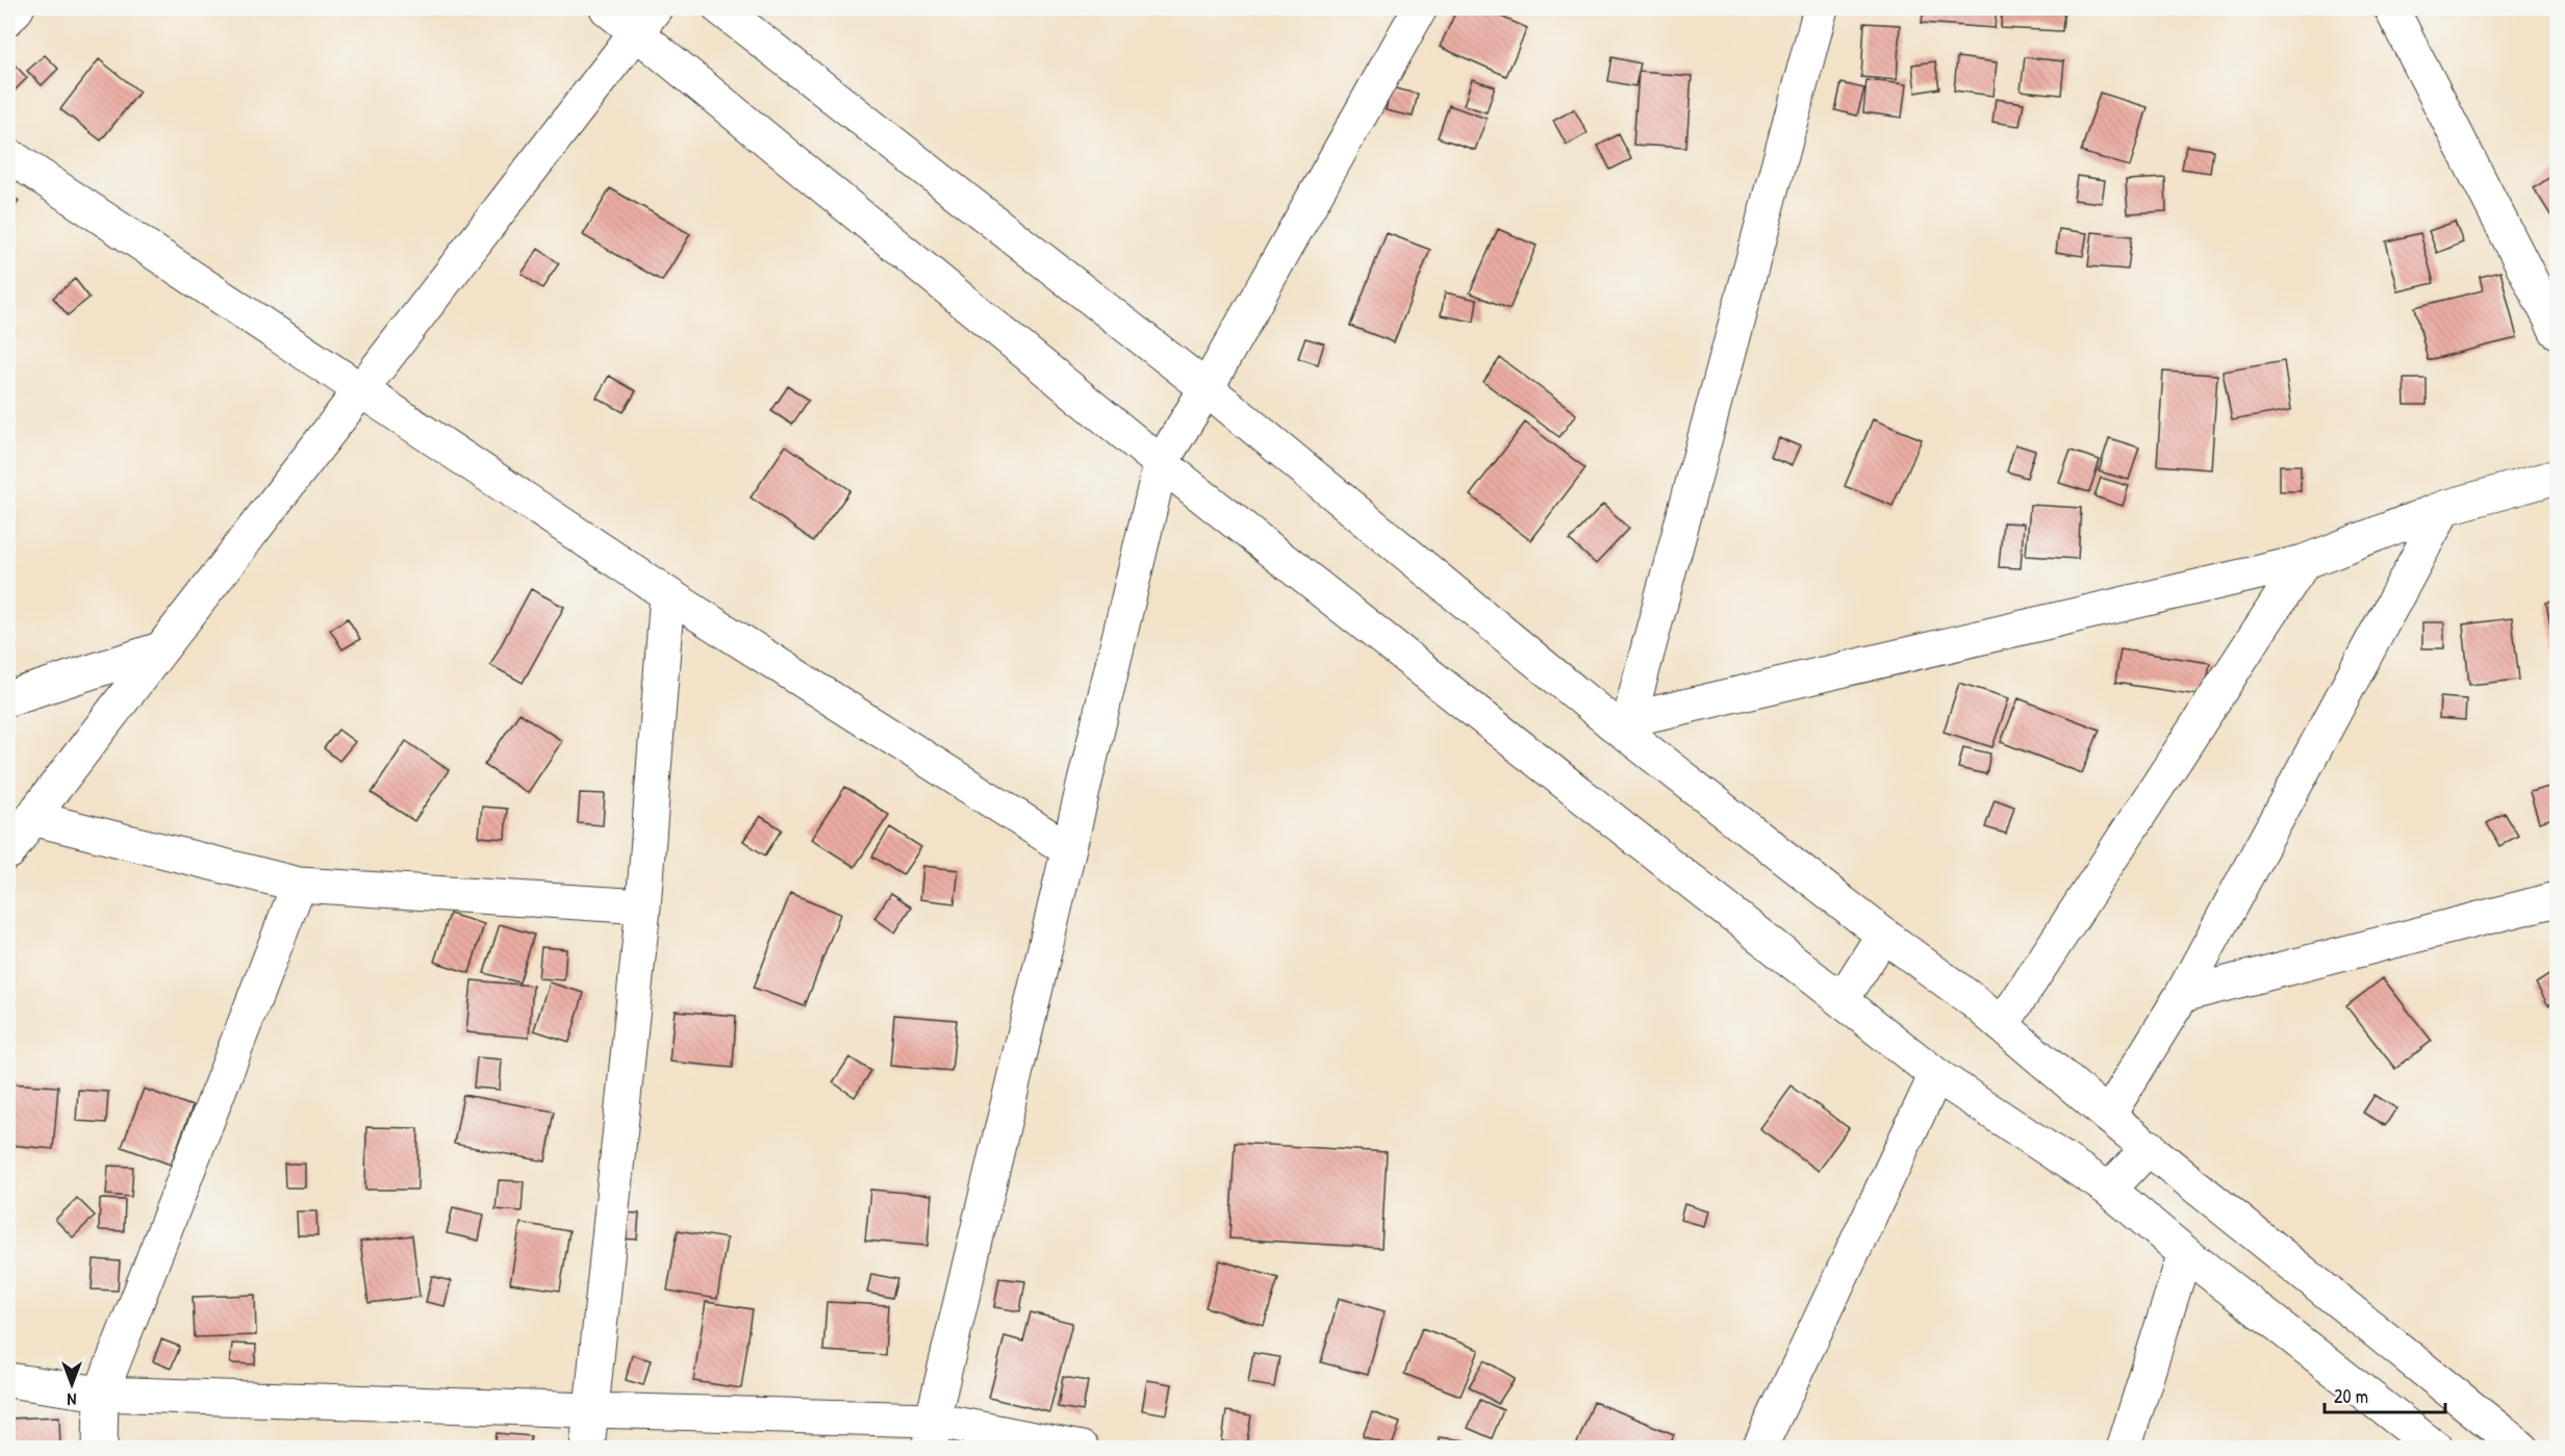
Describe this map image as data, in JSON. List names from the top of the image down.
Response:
{
  "scale_bar": "20 m",
  "north": "bottom"
}
